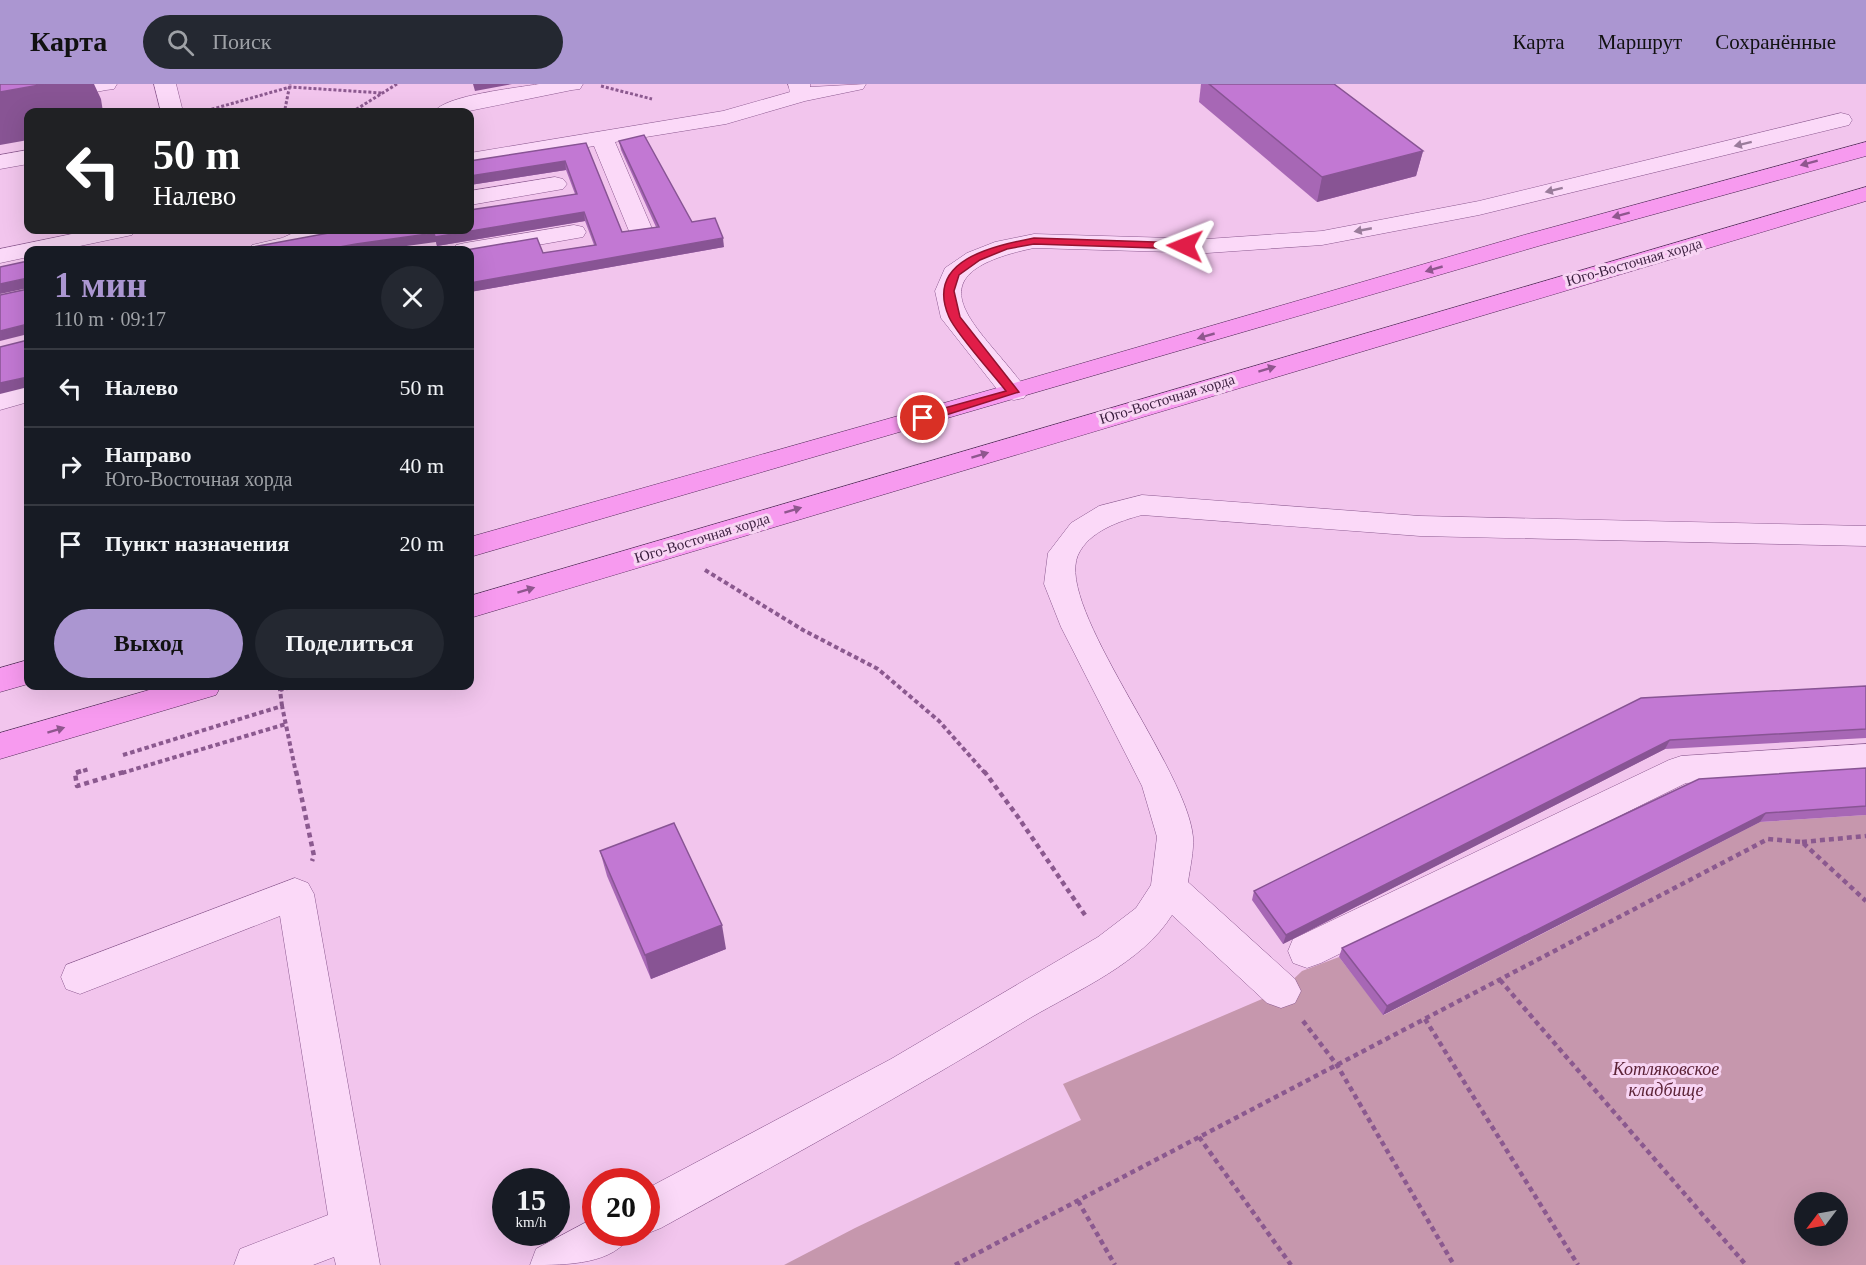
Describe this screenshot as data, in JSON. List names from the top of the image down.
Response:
{
  "streets": {
    "main road": ["Юго-Восточная хорда"]
  },
  "parks": ["Котляковское кладбище"],
  "north": "bottom left",
  "page": {
    "header": "Карта",
    "search": "Поиск",
    "nav": ["Карта", "Маршрут", "Сохранённые"],
    "turn": ["50 m", "Налево"],
    "heading": ["1 мин", "110 m · 09:17"],
    "list": [
      {
        "name": "Налево",
        "value": "50 m"
      },
      {
        "name": "Направо",
        "note": "Юго-Восточная хорда",
        "value": "40 m"
      },
      {
        "name": "Пункт назначения",
        "value": "20 m"
      }
    ],
    "buttons": ["Выход", "Поделиться"],
    "speed": "15 km/h",
    "limit": "20"
  }
}
